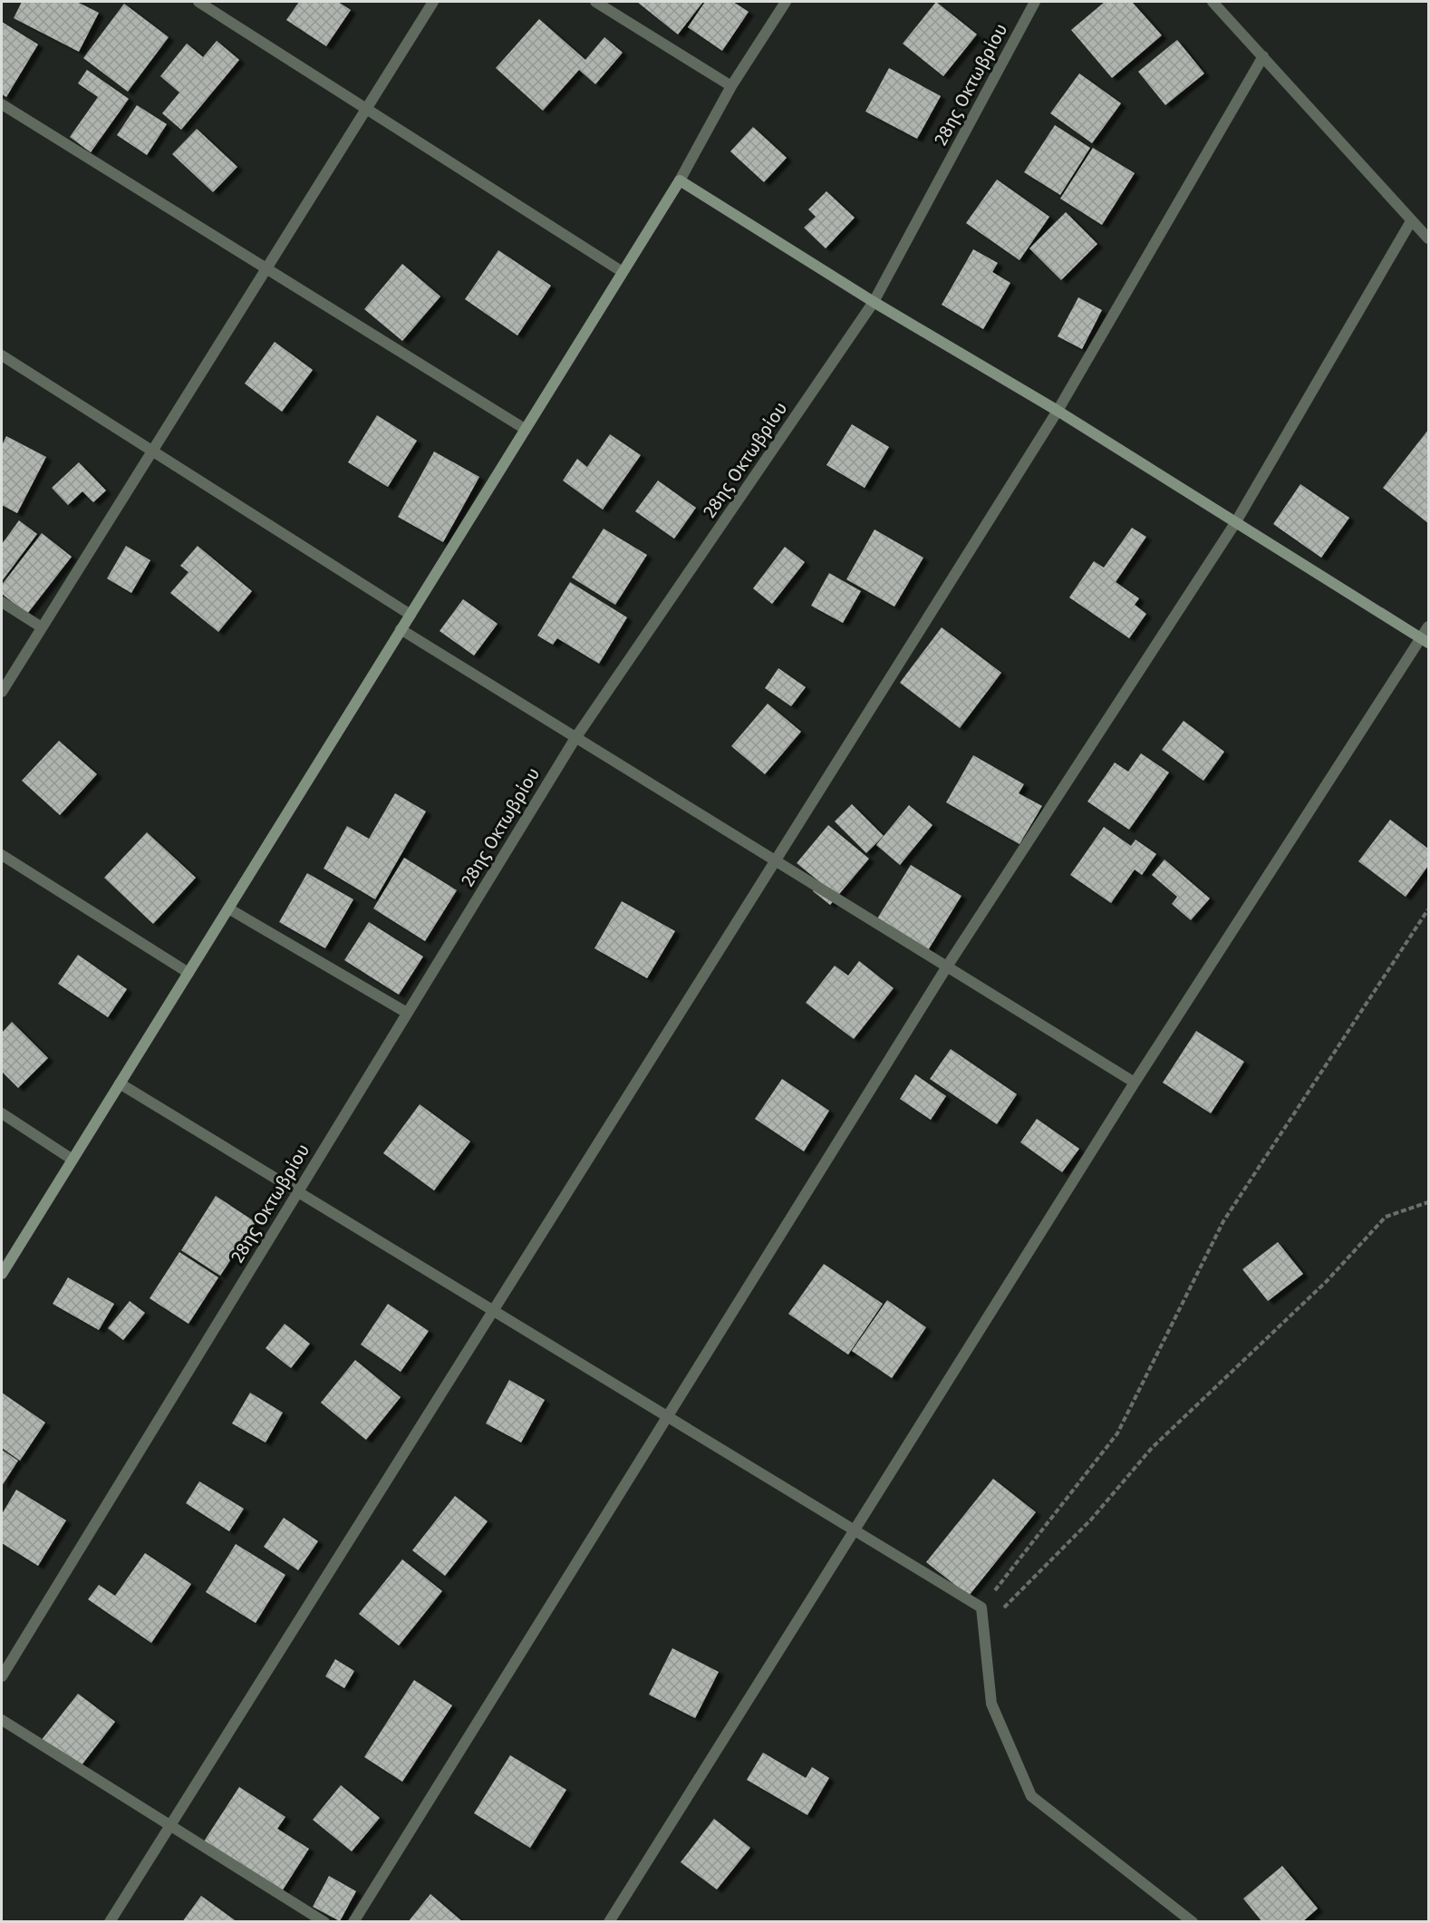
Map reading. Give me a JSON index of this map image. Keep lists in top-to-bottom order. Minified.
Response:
{"streets":{"street":["28ης Οκτωβρίου"]}}
